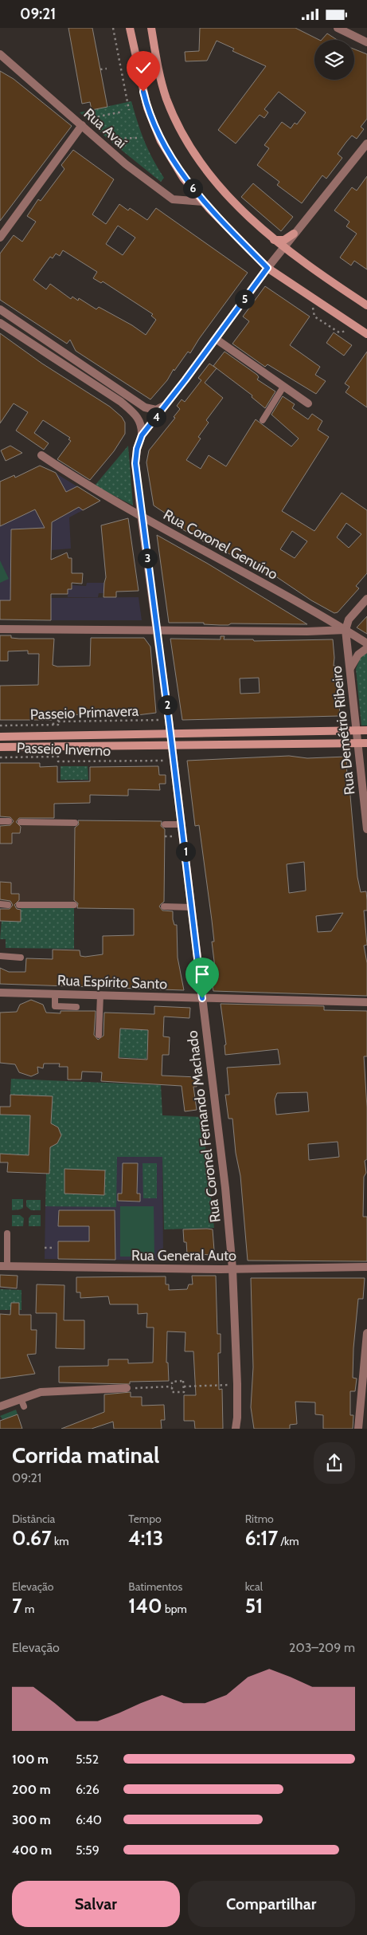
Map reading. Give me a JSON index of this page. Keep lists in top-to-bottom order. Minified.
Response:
{"streets":{"street":["Rua Avaí","Rua Coronel Genuíno","Rua Demétrio Ribeiro","Rua Espírito Santo","Rua Coronel Fernando Machado","Rua General Auto"],"path":["Passeio Primavera","Passeio Inverno"]},"crossings":[["Rua Coronel Genuíno","Rua Demétrio Ribeiro"],["Rua Coronel Genuíno","Rua Coronel Fernando Machado"],["Passeio Primavera","Rua Coronel Fernando Machado"],["Passeio Inverno","Rua Coronel Fernando Machado"],["Rua Espírito Santo","Rua Coronel Fernando Machado"],["Rua Coronel Fernando Machado","Rua General Auto"]],"page":{"status":"09:21","pins":["6","5","4","3","2","1"],"heading":["Corrida matinal","09:21"],"stats":[["Distância","0.67 km"],["Tempo","4:13"],["Ritmo","6:17 /km"],["Elevação","7 m"],["Batimentos","140 bpm"],["kcal","51"]],"chart":["Elevação","203–209 m"],"list":[{"name":"100 m","note":"5:52"},{"name":"200 m","note":"6:26"},{"name":"300 m","note":"6:40"},{"name":"400 m","note":"5:59"}],"buttons":["Salvar","Compartilhar"]}}
